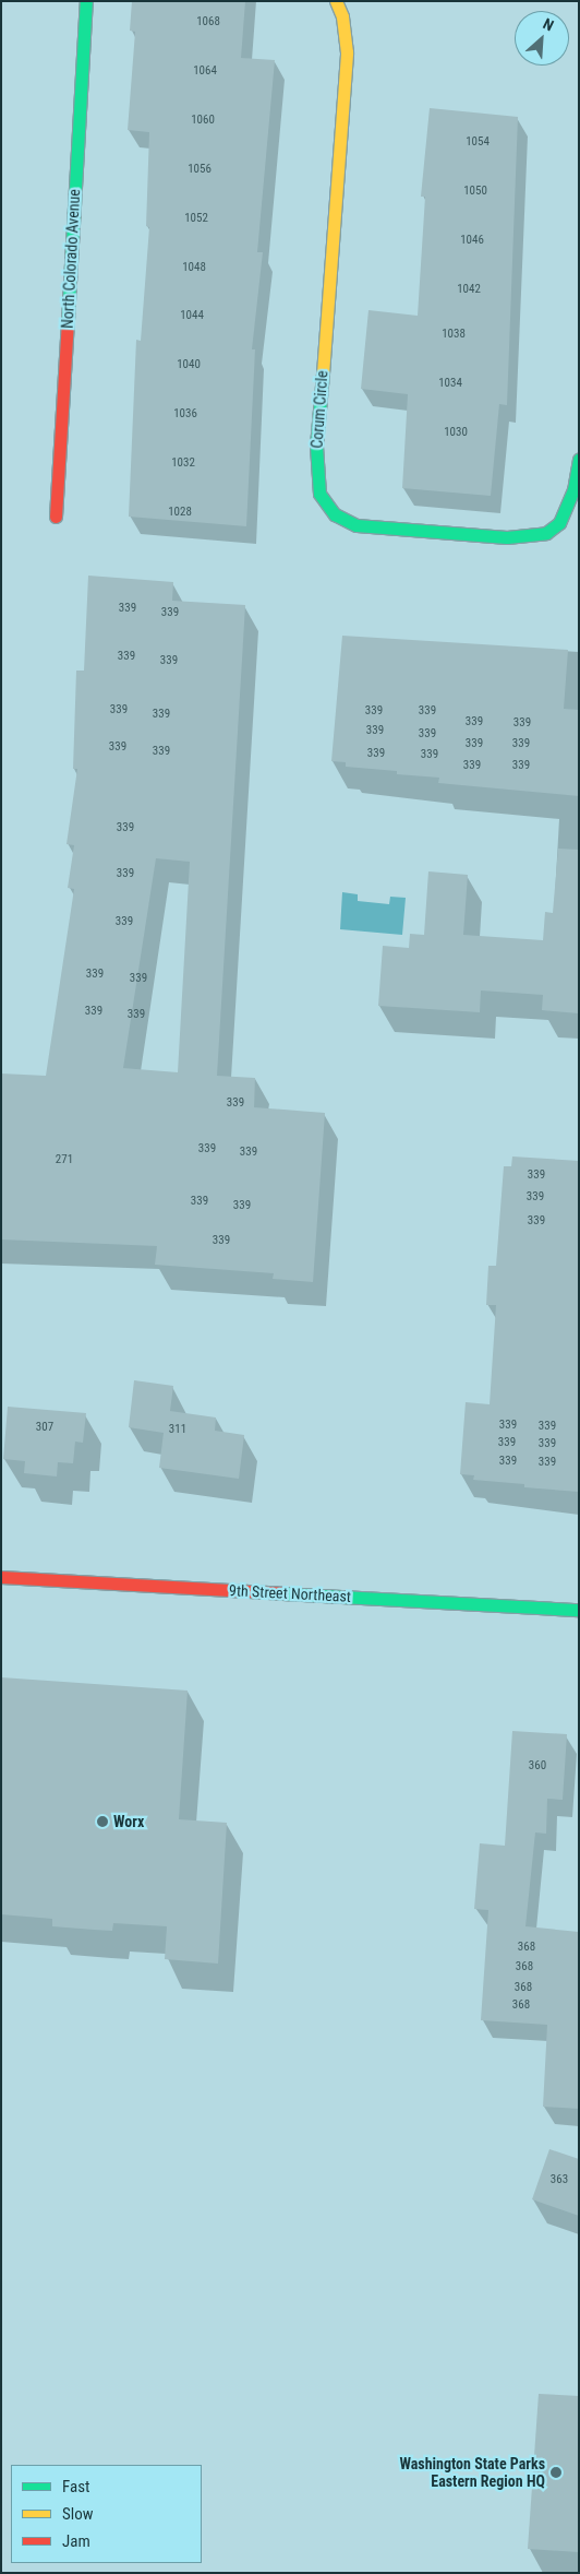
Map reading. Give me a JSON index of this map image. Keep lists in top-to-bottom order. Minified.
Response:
{"streets":{"street":["North Colorado Avenue","Corum Circle","9th Street Northeast"]},"places":["Worx","Washington State Parks Eastern Region HQ"],"house_numbers":["1068","1064","1060","1054","1056","1050","1052","1046","1048","1042","1044","1038","1040","1034","1036","1030","1032","1028","339","339","339","339","339","339","339","339","339","339","339","339","339","339","339","339","339","339","339","339","339","339","339","339","339","339","339","339","339","339","271","339","339","339","339","339","339","339","339","307","311","339","339","339","339","360","368","368","368","368","363"],"legend":["Fast","Slow","Jam"],"north":"top right"}
